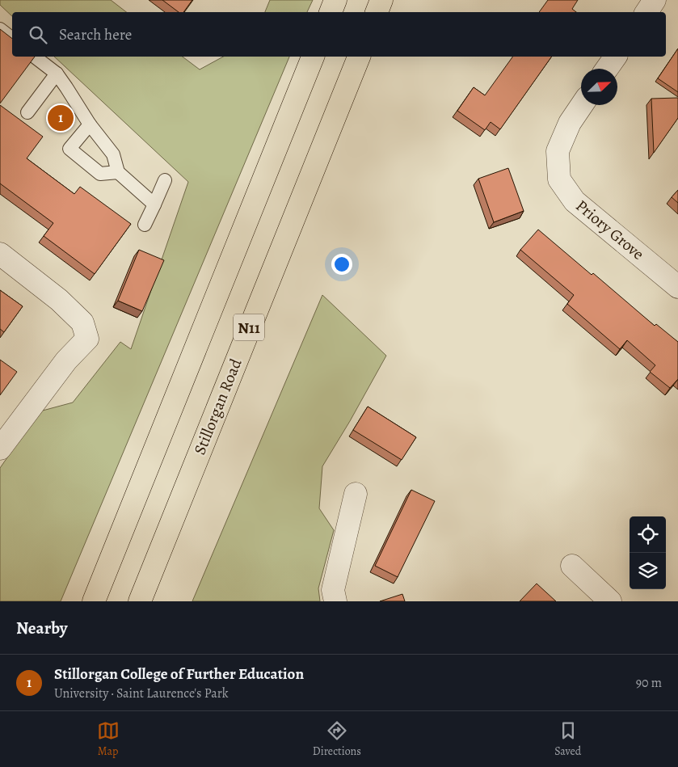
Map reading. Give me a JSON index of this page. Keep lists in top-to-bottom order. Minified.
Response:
{"streets":{"highway":["N11","Stillorgan Road"],"street":["Priory Grove"]},"north":"top right","page":{"search":"Search here","pins":"1","heading":"Nearby","list":[{"mark":"1","name":"Stillorgan College of Further Education","note":"University · Saint Laurence's Park","value":"90 m"}],"nav":["Map","Directions","Saved"]}}
